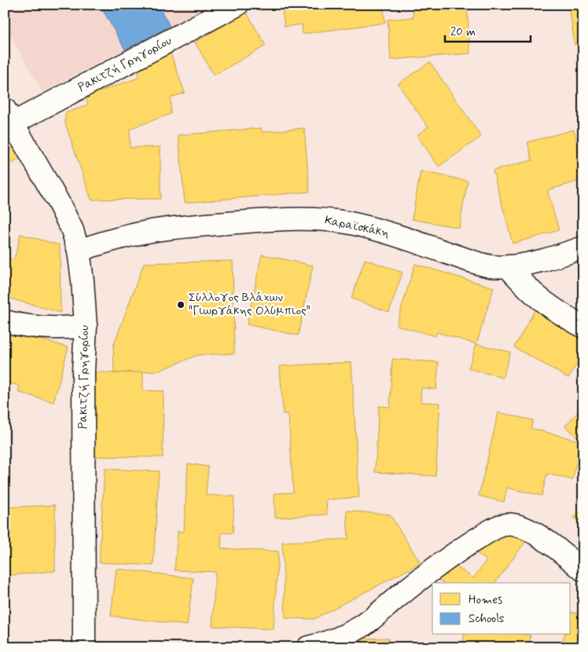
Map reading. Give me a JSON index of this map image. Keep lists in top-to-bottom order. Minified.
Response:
{"streets":{"street":["Ρακιτζή Γρηγορίου","Καραϊσκάκη"]},"crossings":[["Ρακιτζή Γρηγορίου","Καραϊσκάκη"]],"places":["Σύλλογος Βλάχων \"Γιωργάκης Ολύμπιος\""],"legend":["Homes","Schools"],"scale_bar":"20 m"}
